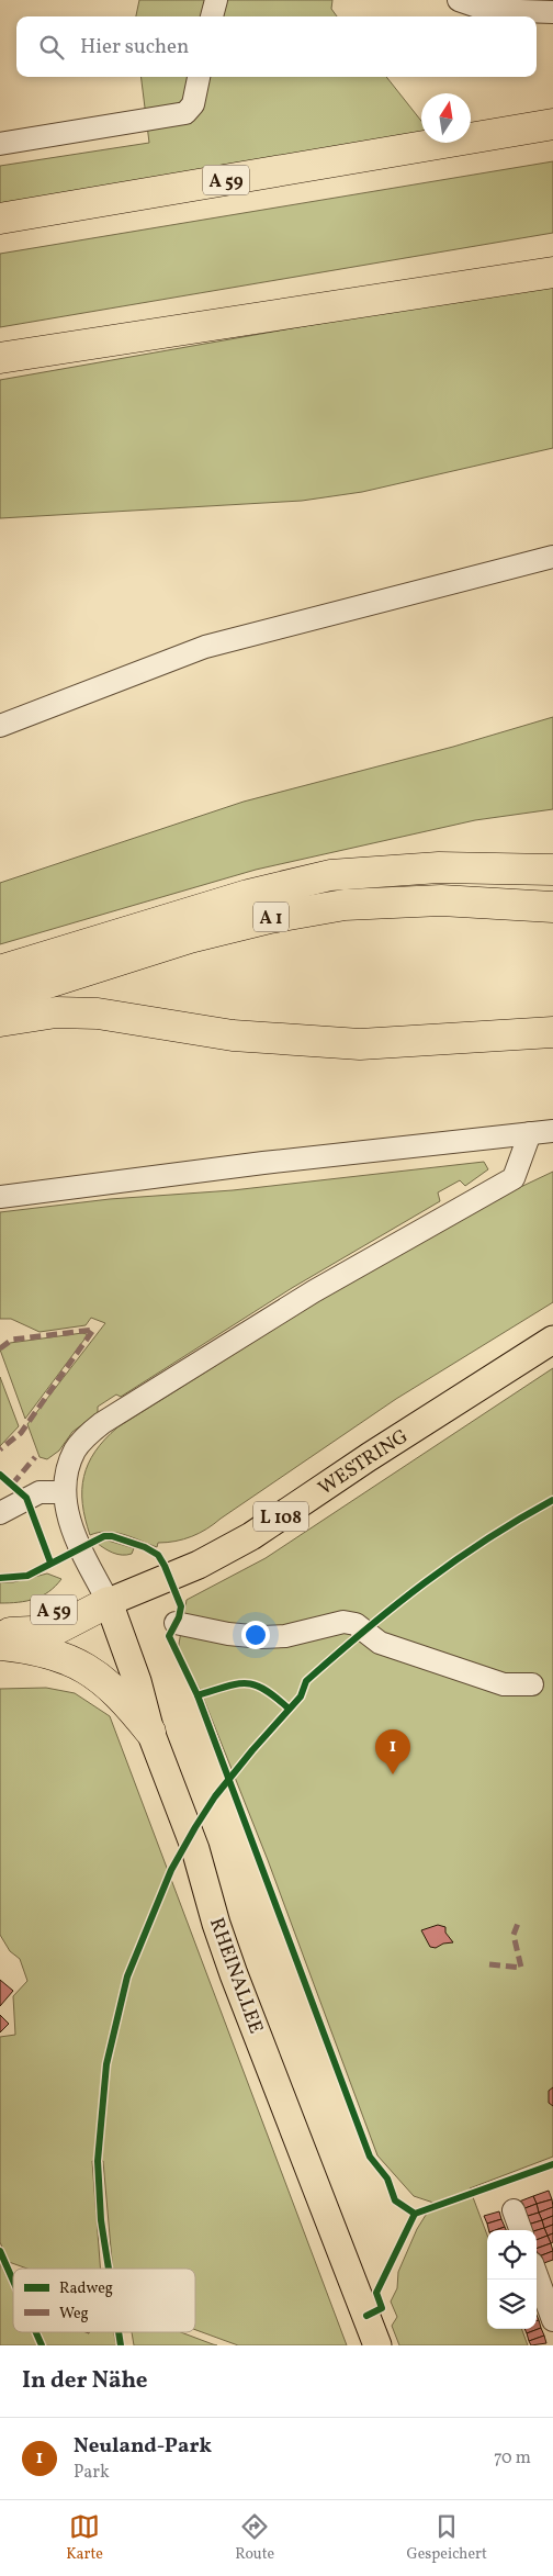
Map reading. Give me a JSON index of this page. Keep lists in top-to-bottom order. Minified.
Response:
{"streets":{"highway":["A 59","A 1"],"main road":["WESTRING","L 108","RHEINALLEE"]},"crossings":[["A 59","WESTRING"],["A 59","RHEINALLEE"],["WESTRING","RHEINALLEE"]],"legend":["Radweg","Weg"],"north":"top","page":{"search":"Hier suchen","pins":"1","heading":"In der Nähe","list":[{"mark":"1","name":"Neuland-Park","note":"Park","value":"70 m"}],"nav":["Karte","Route","Gespeichert"]}}
